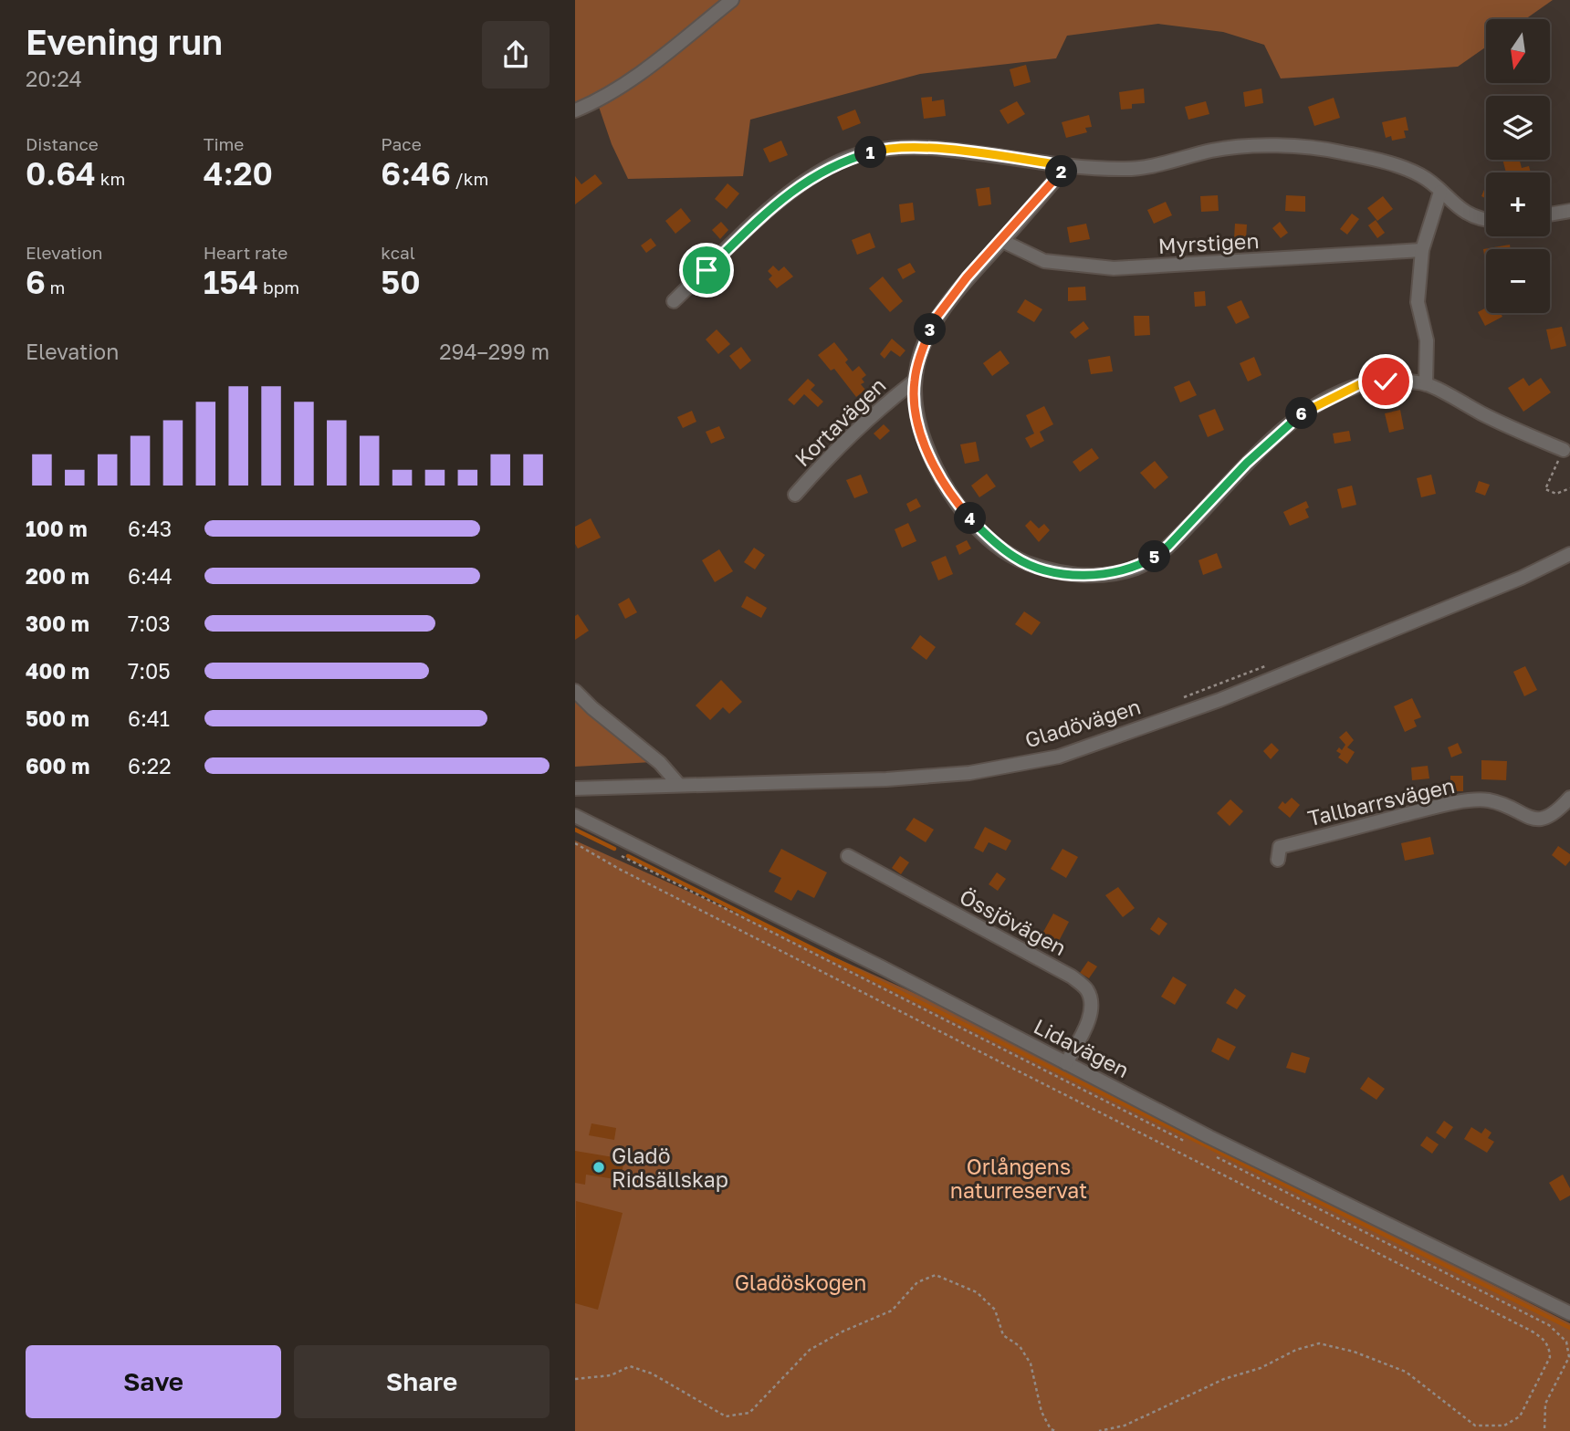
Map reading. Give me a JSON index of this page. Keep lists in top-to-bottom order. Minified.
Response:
{"streets":{"street":["Myrstigen","Kortavägen","Gladövägen","Tallbarrsvägen","Össjövägen","Lidavägen"]},"crossings":[["Össjövägen","Lidavägen"]],"parks":["Orlångens naturreservat","Gladöskogen"],"places":["Gladö Ridsällskap"],"north":"bottom","page":{"heading":["Evening run","20:24"],"map_buttons":["+","−"],"stats":[["Distance","0.64 km"],["Time","4:20"],["Pace","6:46 /km"],["Elevation","6 m"],["Heart rate","154 bpm"],["kcal","50"]],"pins":["1","2","3","6","4","5"],"chart":["Elevation","294–299 m"],"list":[{"name":"100 m","note":"6:43"},{"name":"200 m","note":"6:44"},{"name":"300 m","note":"7:03"},{"name":"400 m","note":"7:05"},{"name":"500 m","note":"6:41"},{"name":"600 m","note":"6:22"}],"buttons":["Save","Share"]}}
